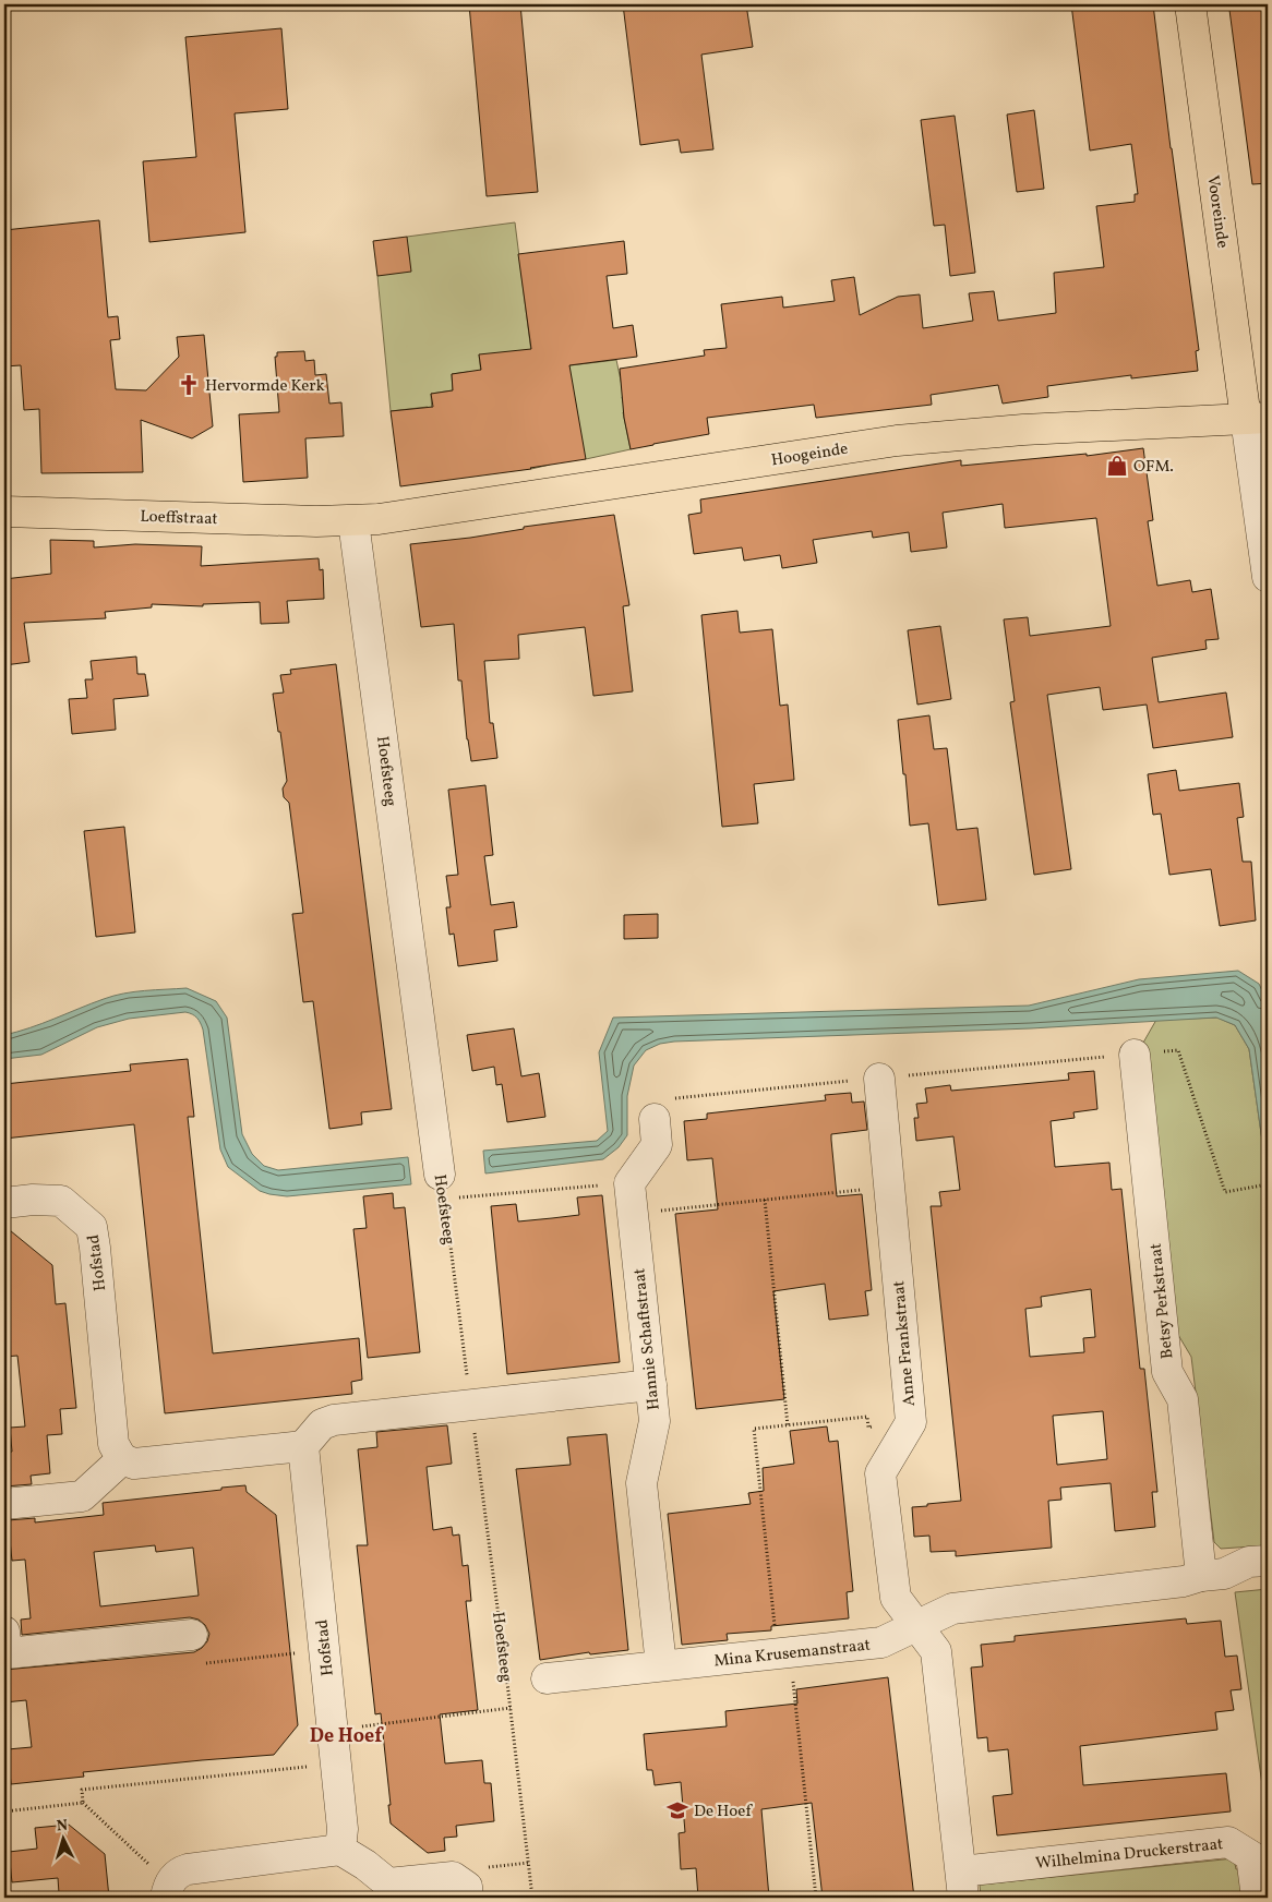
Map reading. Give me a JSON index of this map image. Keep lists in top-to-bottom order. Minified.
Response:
{"streets":{"main road":["Vooreinde","Hoogeinde","Loeffstraat"],"street":["Hoefsteeg","Hofstad","Betsy Perkstraat","Hannie Schaftstraat","Anne Frankstraat","Mina Krusemanstraat","Wilhelmina Druckerstraat"]},"crossings":[["Vooreinde","Hoogeinde"],["Hoogeinde","Loeffstraat"],["Hoogeinde","Hoefsteeg"],["Loeffstraat","Hoefsteeg"],["Betsy Perkstraat","Mina Krusemanstraat"],["Hannie Schaftstraat","Mina Krusemanstraat"],["Anne Frankstraat","Mina Krusemanstraat"],["Anne Frankstraat","Wilhelmina Druckerstraat"],["Mina Krusemanstraat","Wilhelmina Druckerstraat"]],"districts":["De Hoef"],"places":{"church":["Hervormde Kerk"],"shop":["OFM."],"school or university":["De Hoef"]},"north":"top"}
